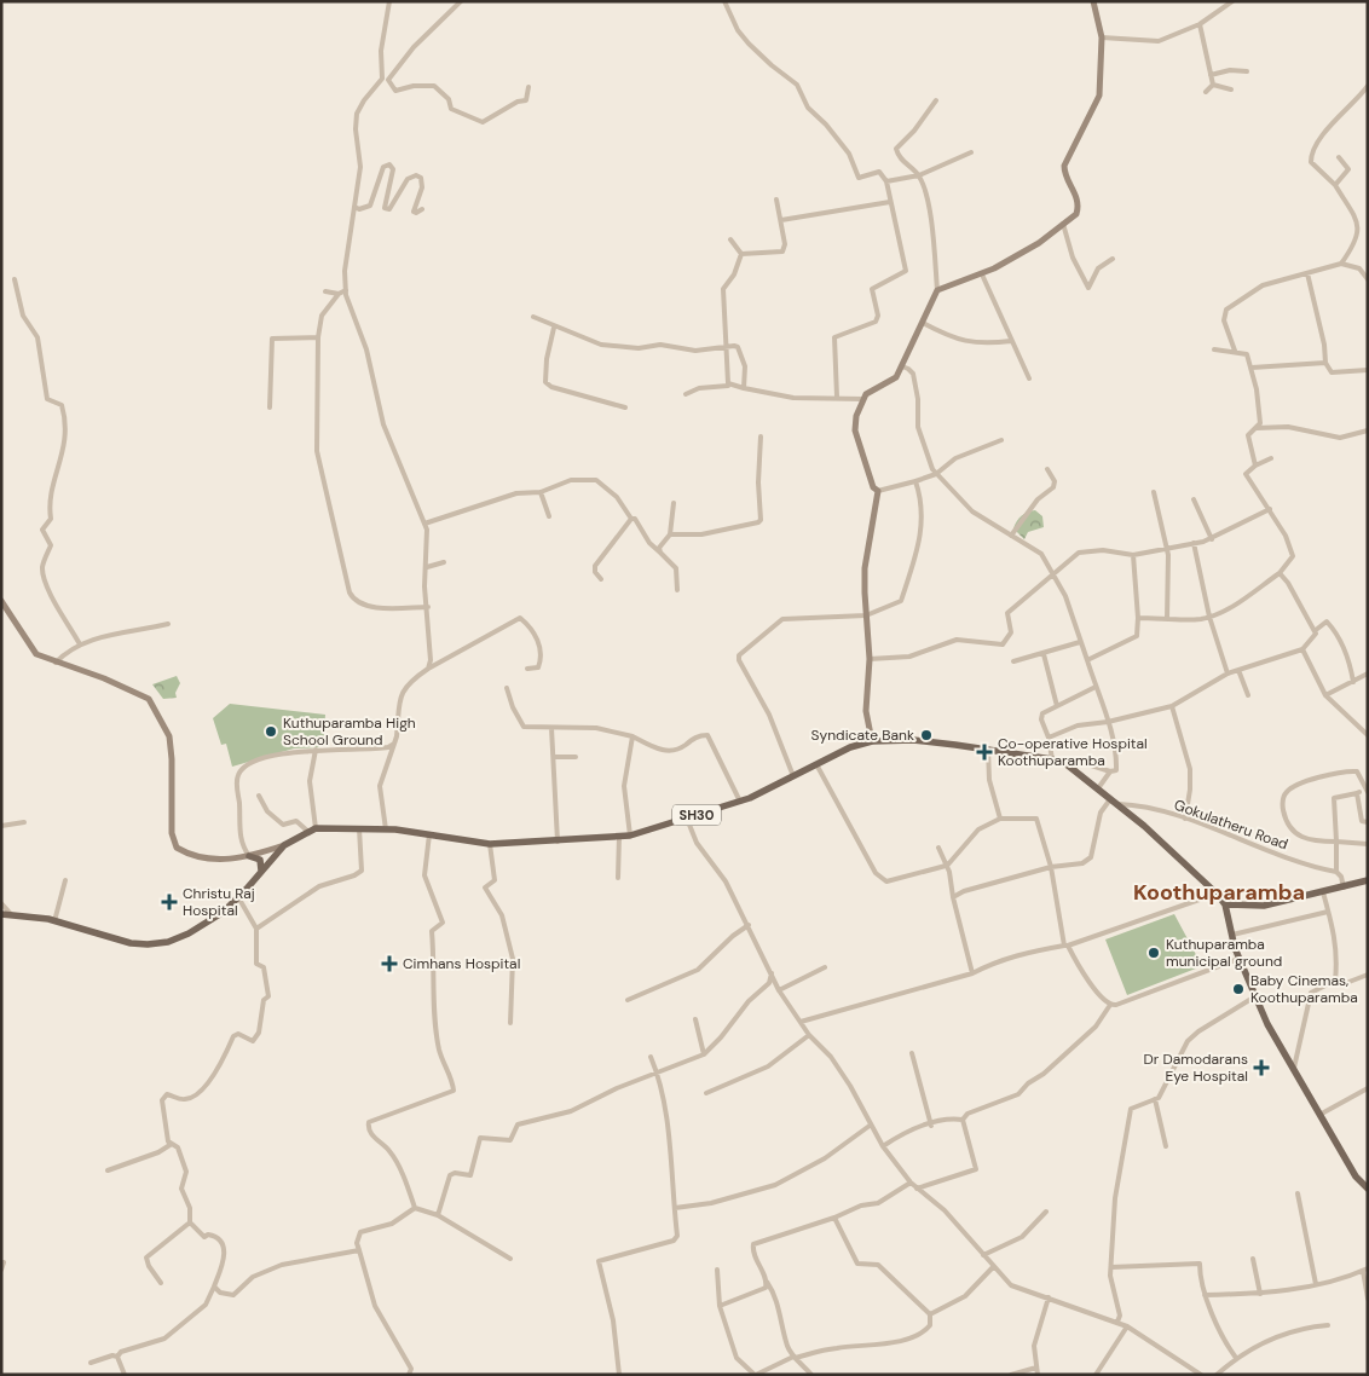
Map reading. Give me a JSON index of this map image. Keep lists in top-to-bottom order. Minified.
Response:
{"streets":{"main road":["SH30"],"street":["Gokulatheru Road"]},"crossings":[["SH30","Gokulatheru Road"]],"districts":["Koothuparamba"],"places":{"other":["Kuthuparamba High School Ground","Syndicate Bank","Kuthuparamba municipal ground","Baby Cinemas, Koothuparamba"],"health":["Co-operative Hospital Koothuparamba","Christu Raj Hospital","Cimhans Hospital","Dr Damodarans Eye Hospital"]}}
